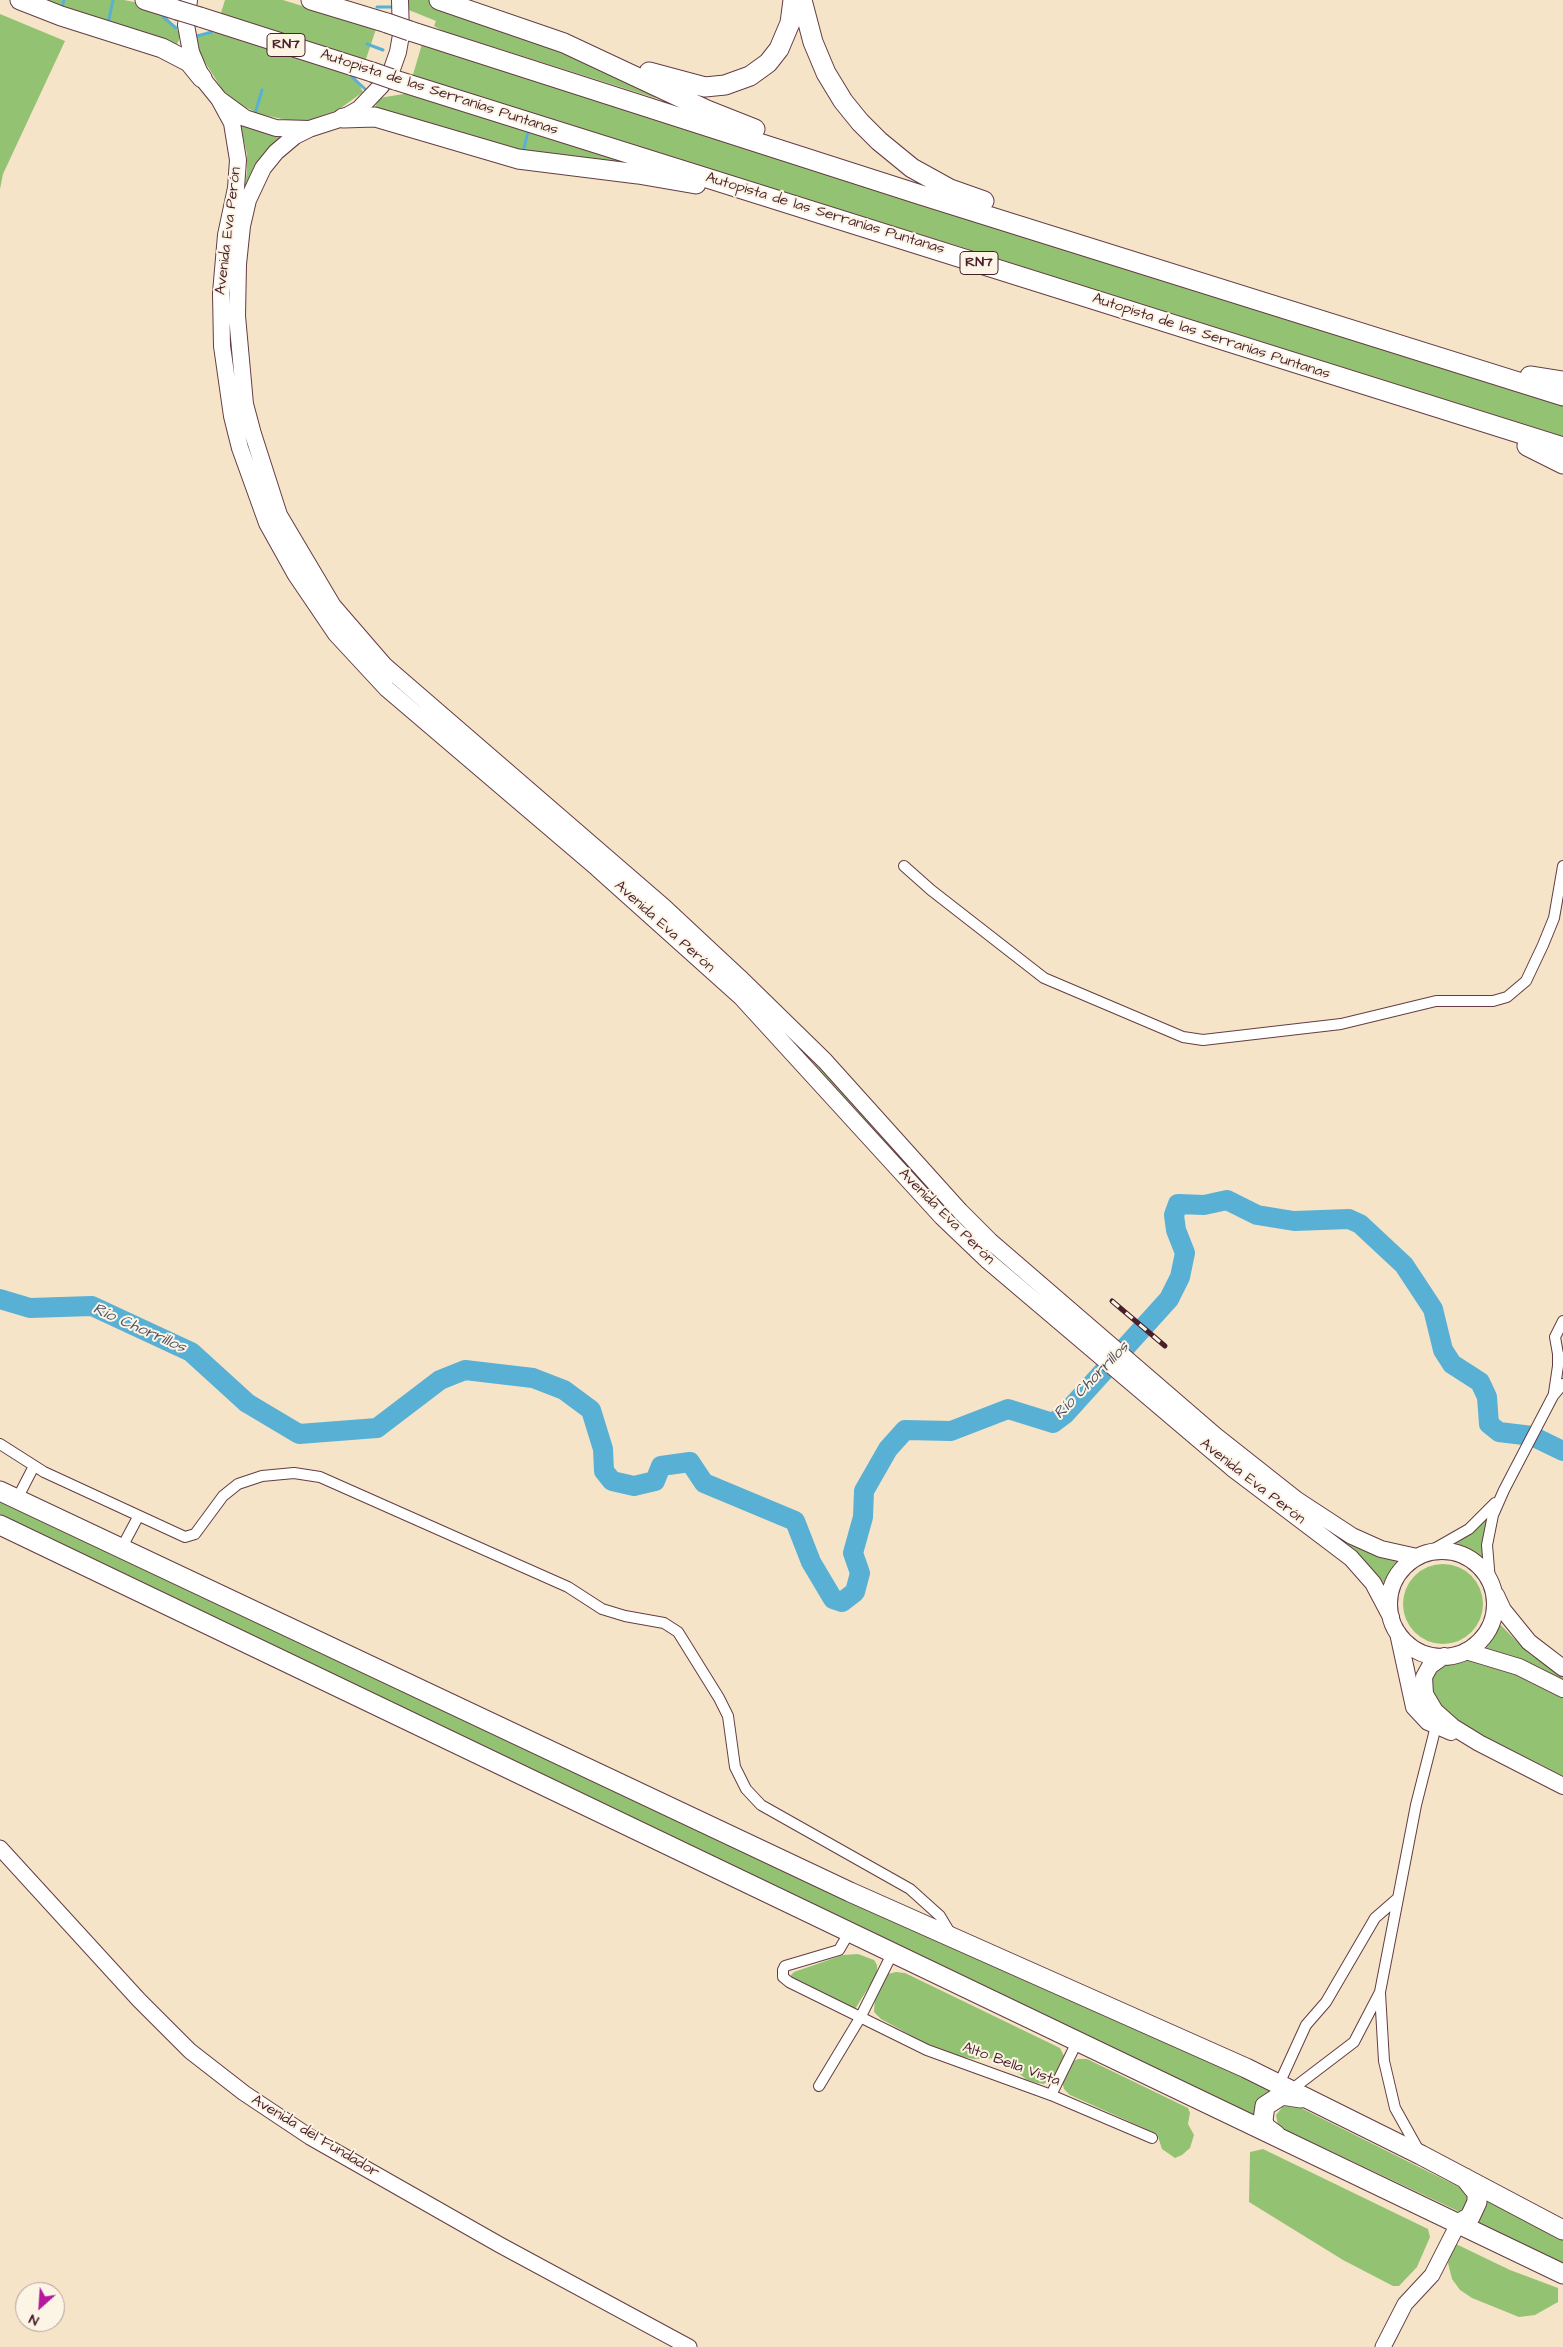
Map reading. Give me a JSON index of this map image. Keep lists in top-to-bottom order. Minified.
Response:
{"streets":{"highway":["RN7","Autopista de las Serranías Puntanas"],"main road":["Avenida Eva Perón","Avenida del Fundador"],"street":["Alto Bella Vista"]},"water":["Río Chorrillos"],"north":"bottom left"}
